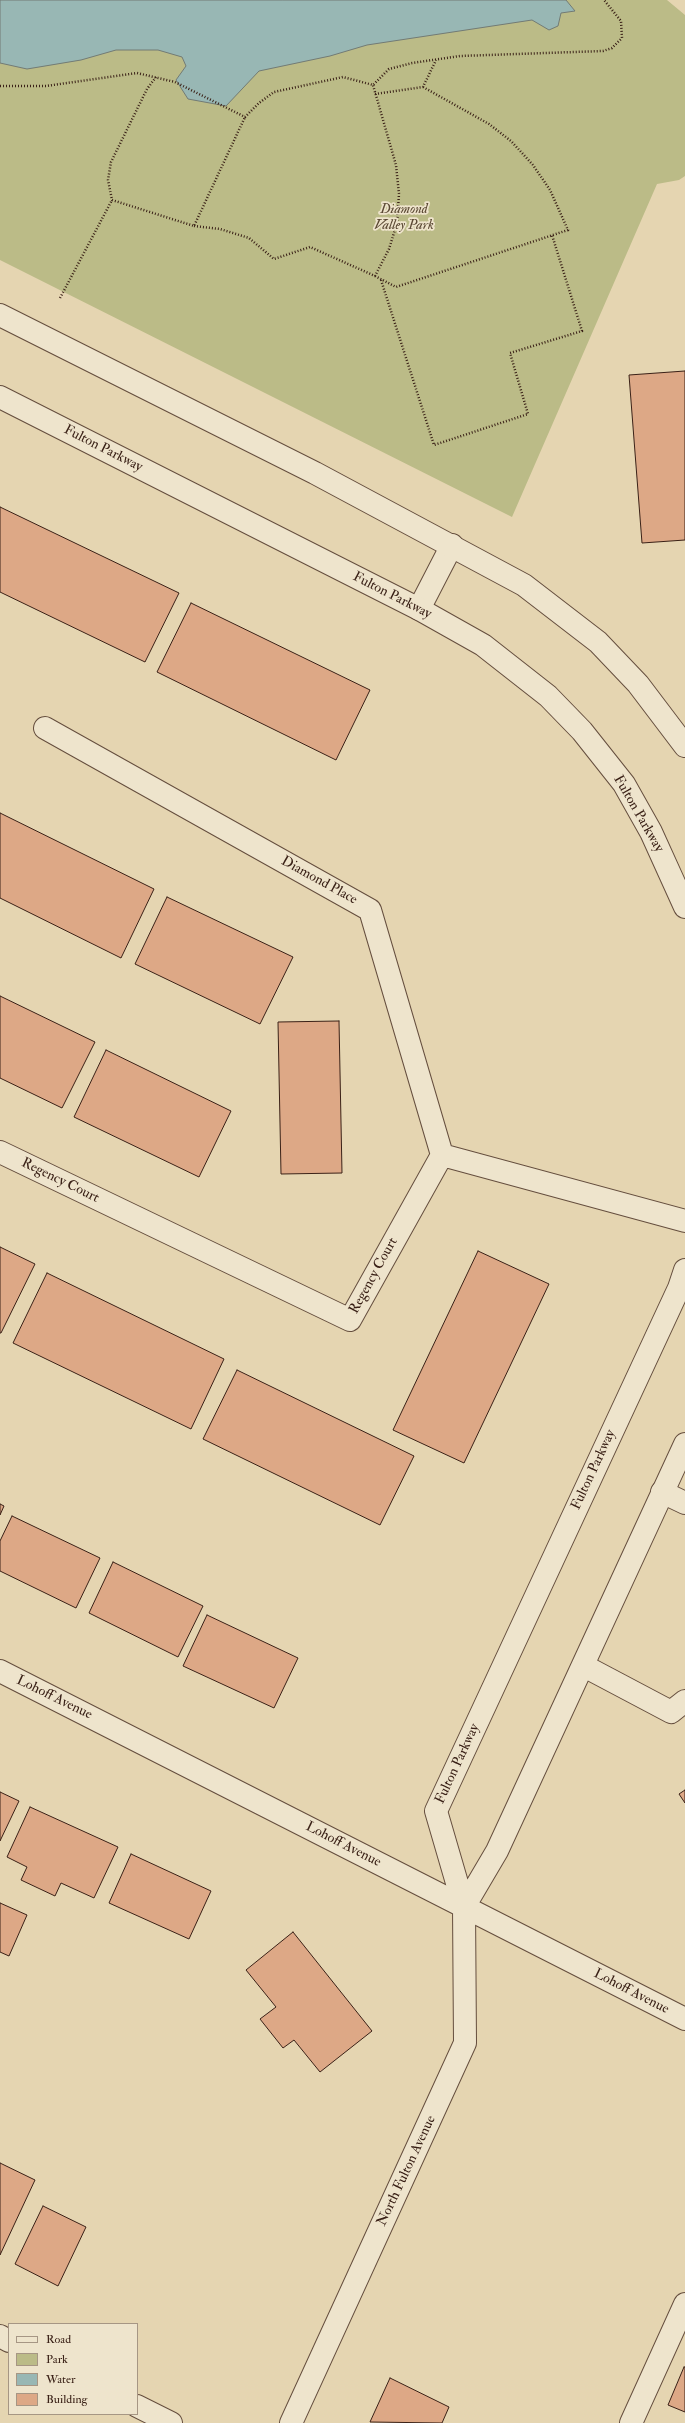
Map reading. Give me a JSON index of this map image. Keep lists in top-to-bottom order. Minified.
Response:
{"streets":{"street":["Fulton Parkway","Diamond Place","Regency Court","Lohoff Avenue","North Fulton Avenue"]},"crossings":[["Fulton Parkway","Lohoff Avenue"],["Fulton Parkway","North Fulton Avenue"],["Diamond Place","Regency Court"],["Lohoff Avenue","North Fulton Avenue"]],"parks":["Diamond Valley Park"],"legend":["Road","Park","Water","Building"]}
